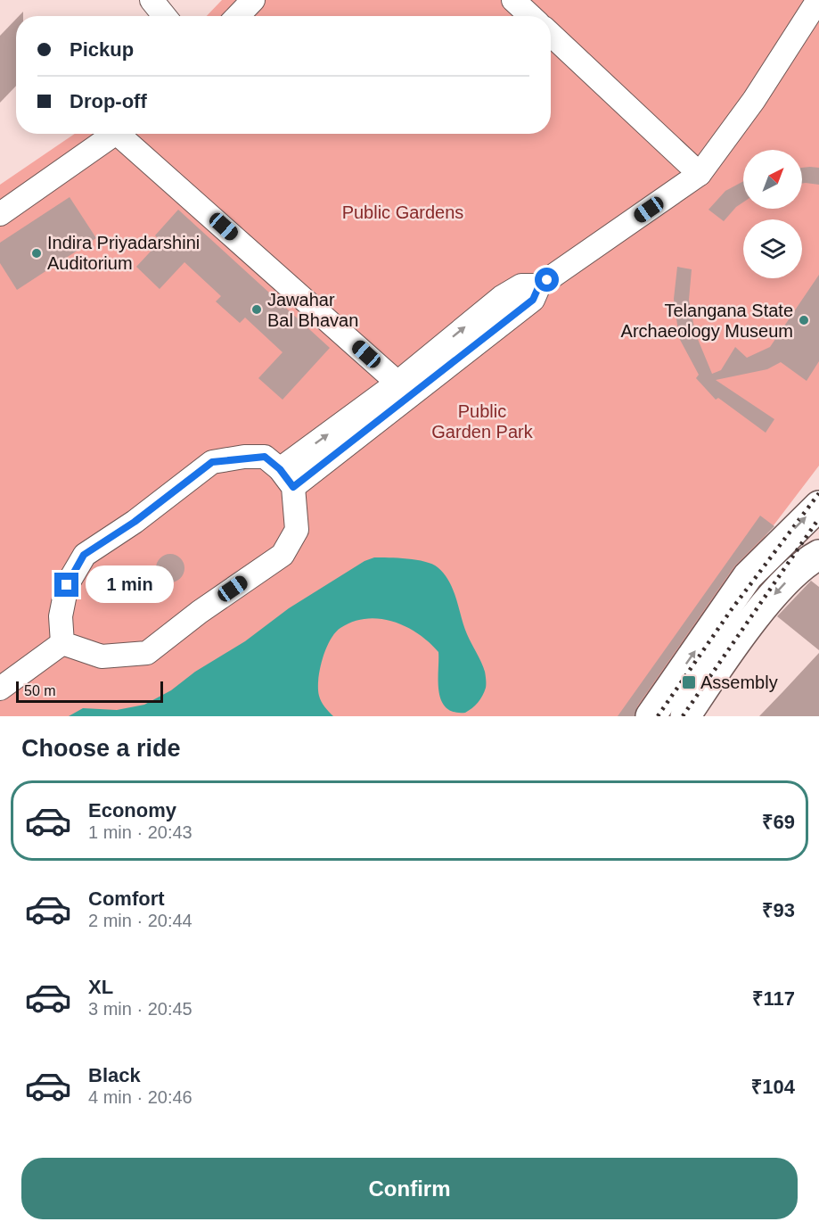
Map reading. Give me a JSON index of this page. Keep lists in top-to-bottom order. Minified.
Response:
{"parks":["Public Gardens","Public Garden Park"],"places":{"other":["Indira Priyadarshini Auditorium","Jawahar Bal Bhavan","Telangana State Archaeology Museum"],"transit":["Assembly"]},"scale_bar":"50 m","north":"top right","page":{"banner":["Pickup","Drop-off"],"bubble":"1 min","scale":"50 m","heading":"Choose a ride","list":[{"name":"Economy","note":"1 min · 20:43","value":"₹69"},{"name":"Comfort","note":"2 min · 20:44","value":"₹93"},{"name":"XL","note":"3 min · 20:45","value":"₹117"},{"name":"Black","note":"4 min · 20:46","value":"₹104"}],"buttons":"Confirm"}}
